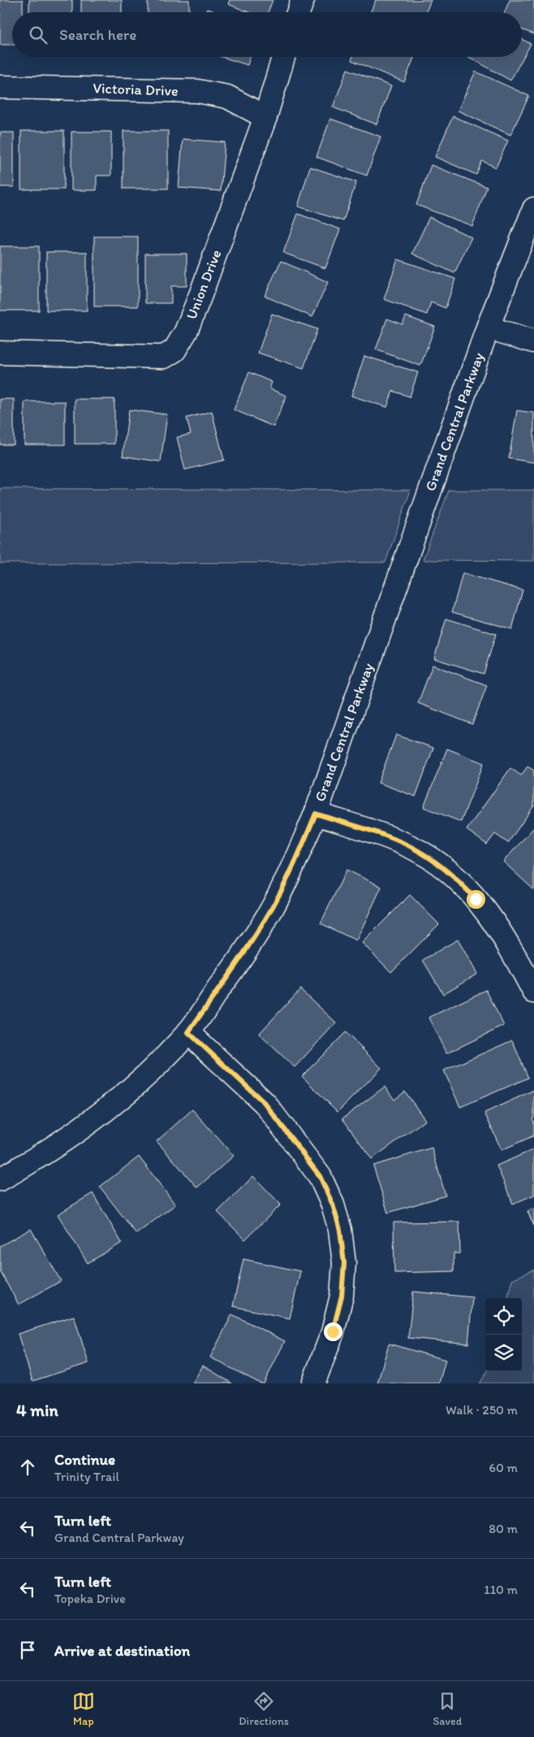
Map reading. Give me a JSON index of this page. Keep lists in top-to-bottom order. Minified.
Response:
{"streets":{"street":["Victoria Drive","Union Drive","Grand Central Parkway"]},"crossings":[["Victoria Drive","Union Drive"]],"page":{"search":"Search here","heading":["4 min","Walk · 250 m"],"list":[["Continue","Trinity Trail","60 m"],["Turn left","Grand Central Parkway","80 m"],["Turn left","Topeka Drive","110 m"],"Arrive at destination"],"nav":["Map","Directions","Saved"]}}
